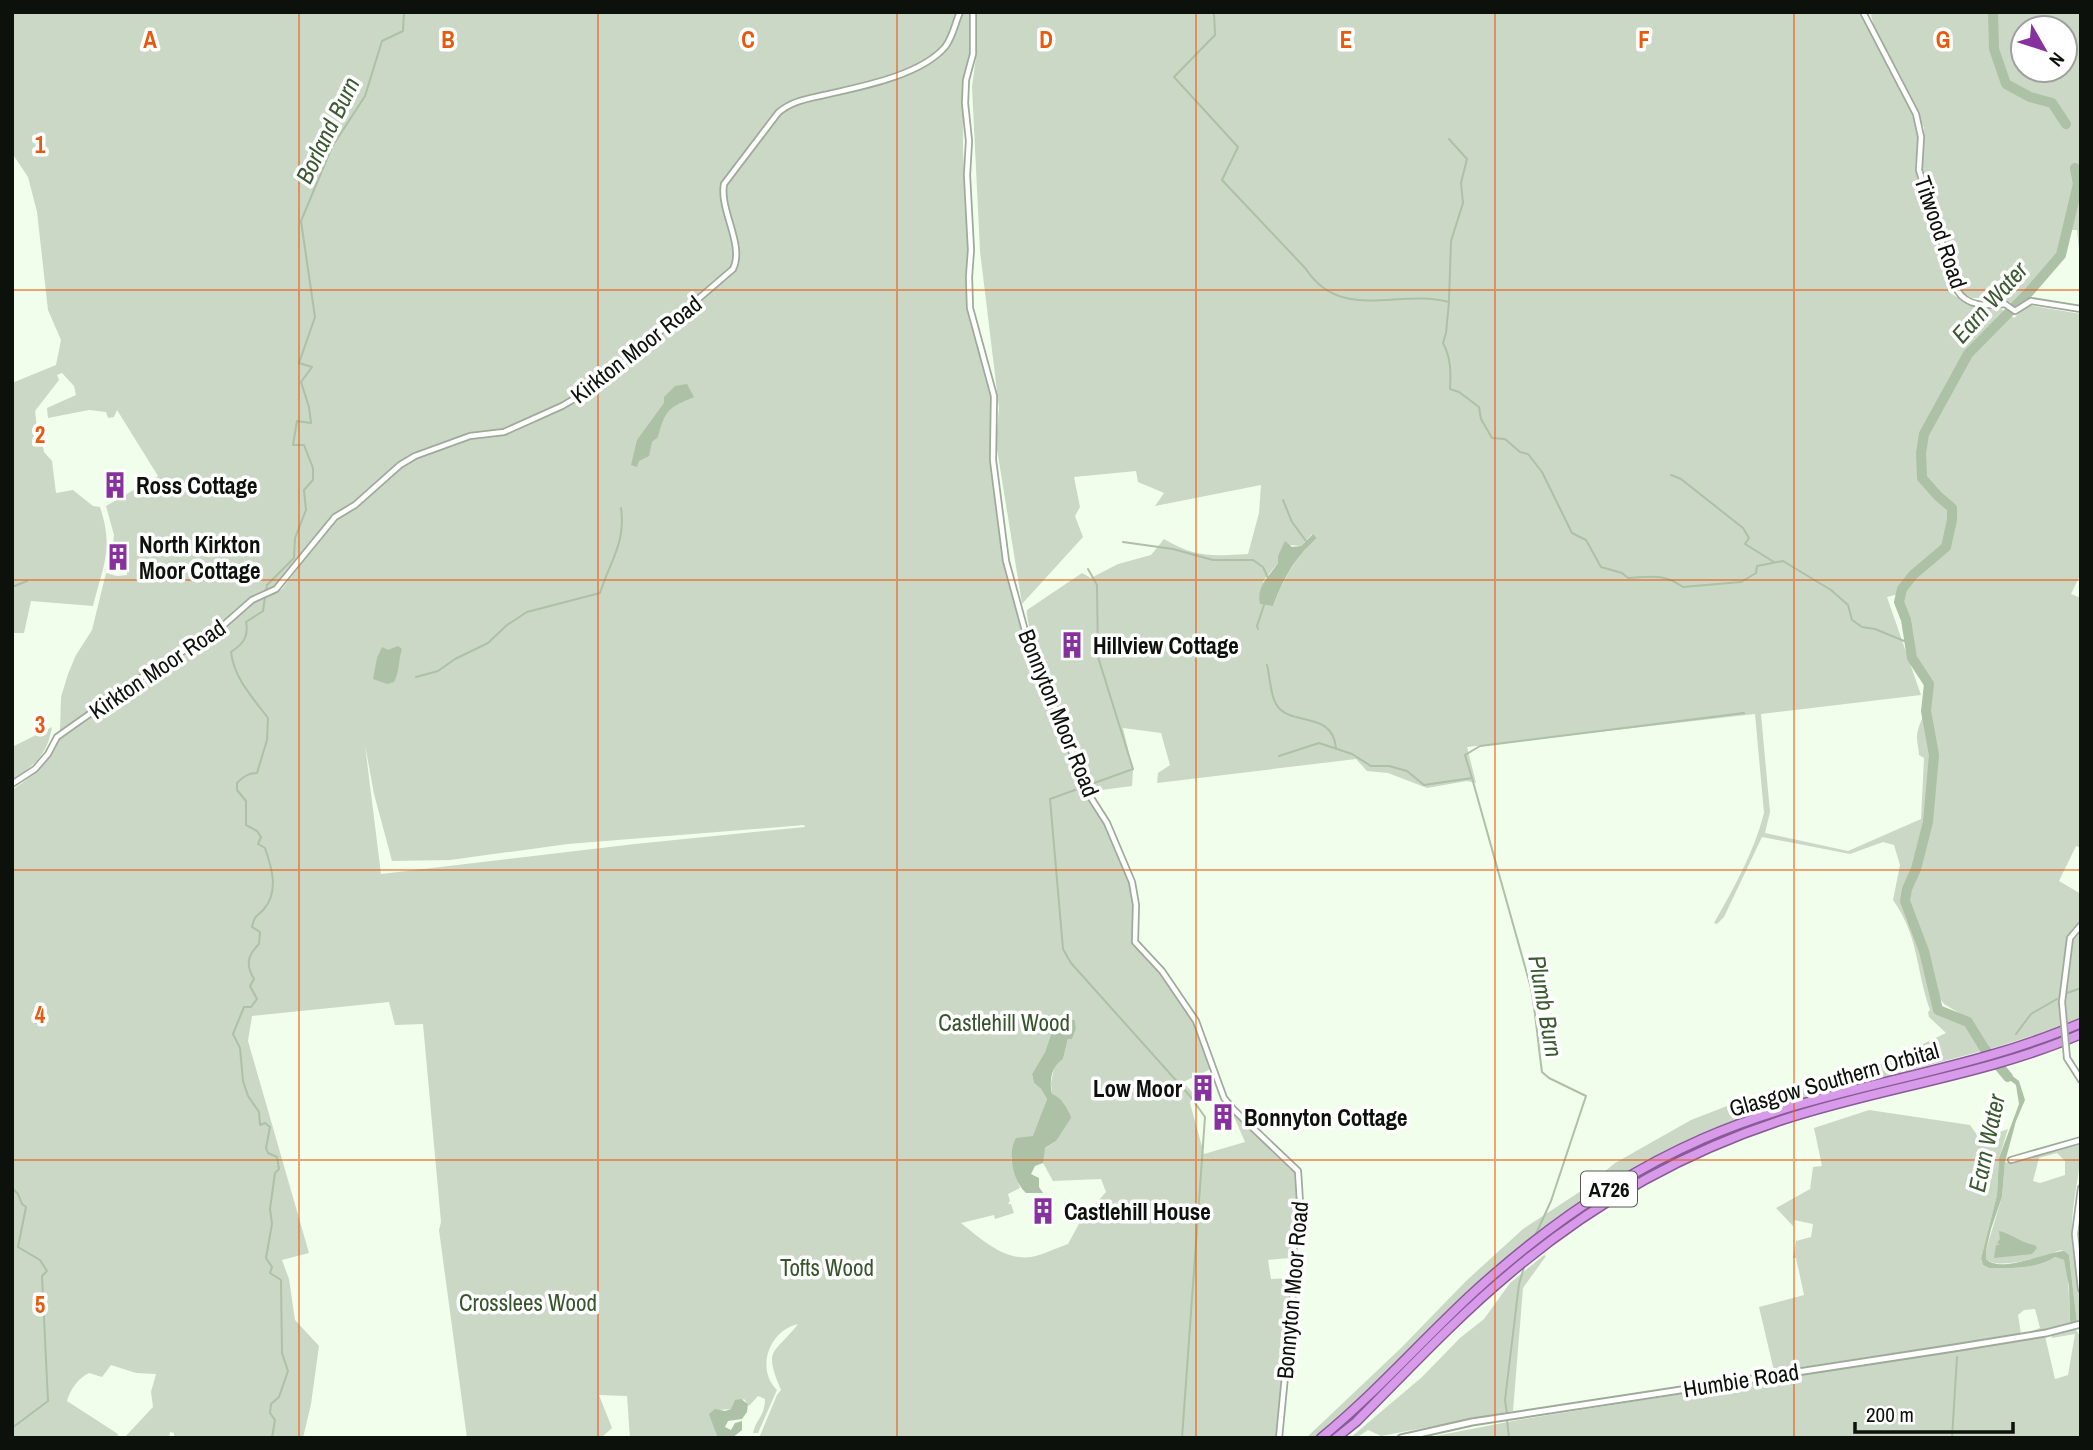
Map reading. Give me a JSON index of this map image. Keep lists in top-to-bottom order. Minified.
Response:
{"streets":{"highway":["Glasgow Southern Orbital","A726"],"street":["Titwood Road","Kirkton Moor Road","Bonnyton Moor Road","Humbie Road"]},"water":["Borland Burn","Earn Water","Plumb Burn"],"parks":["Castlehill Wood","Tofts Wood","Crosslees Wood"],"places":{"building":["Ross Cottage","North Kirkton Moor Cottage","Hillview Cottage","Low Moor","Bonnyton Cottage","Castlehill House"]},"scale_bar":"200 m","north":"bottom right","grid":{"columns":["A","B","C","D","E","F","G"],"rows":["1","2","3","4","5"]}}
